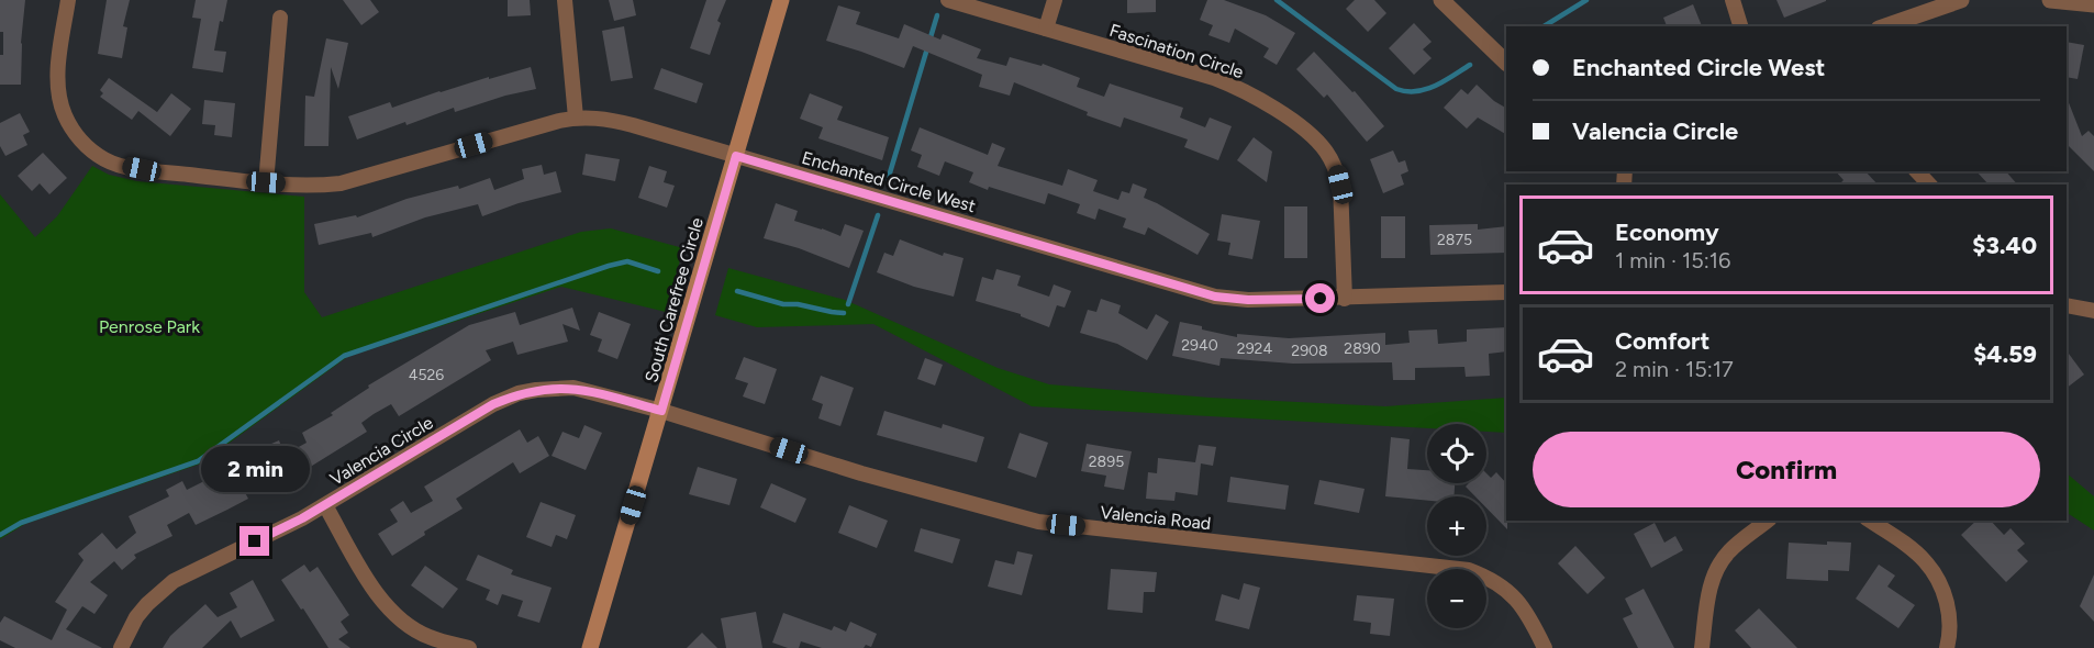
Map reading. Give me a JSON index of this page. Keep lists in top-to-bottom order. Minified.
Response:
{"streets":{"main road":["South Carefree Circle"],"street":["Fascination Circle","Enchanted Circle West","Valencia Circle","Valencia Road"]},"crossings":[["Fascination Circle","Enchanted Circle West"],["Enchanted Circle West","South Carefree Circle"],["South Carefree Circle","Valencia Circle"],["South Carefree Circle","Valencia Road"],["Valencia Circle","Valencia Road"]],"parks":["Penrose Park"],"house_numbers":["2875","2940","2924","2890","2908","4526","2895"],"page":{"banner":["Enchanted Circle West","Valencia Circle"],"list":[{"name":"Economy","note":"1 min · 15:16","value":"$3.40"},{"name":"Comfort","note":"2 min · 15:17","value":"$4.59"}],"buttons":"Confirm","map_buttons":["+","−"],"bubble":"2 min"}}
